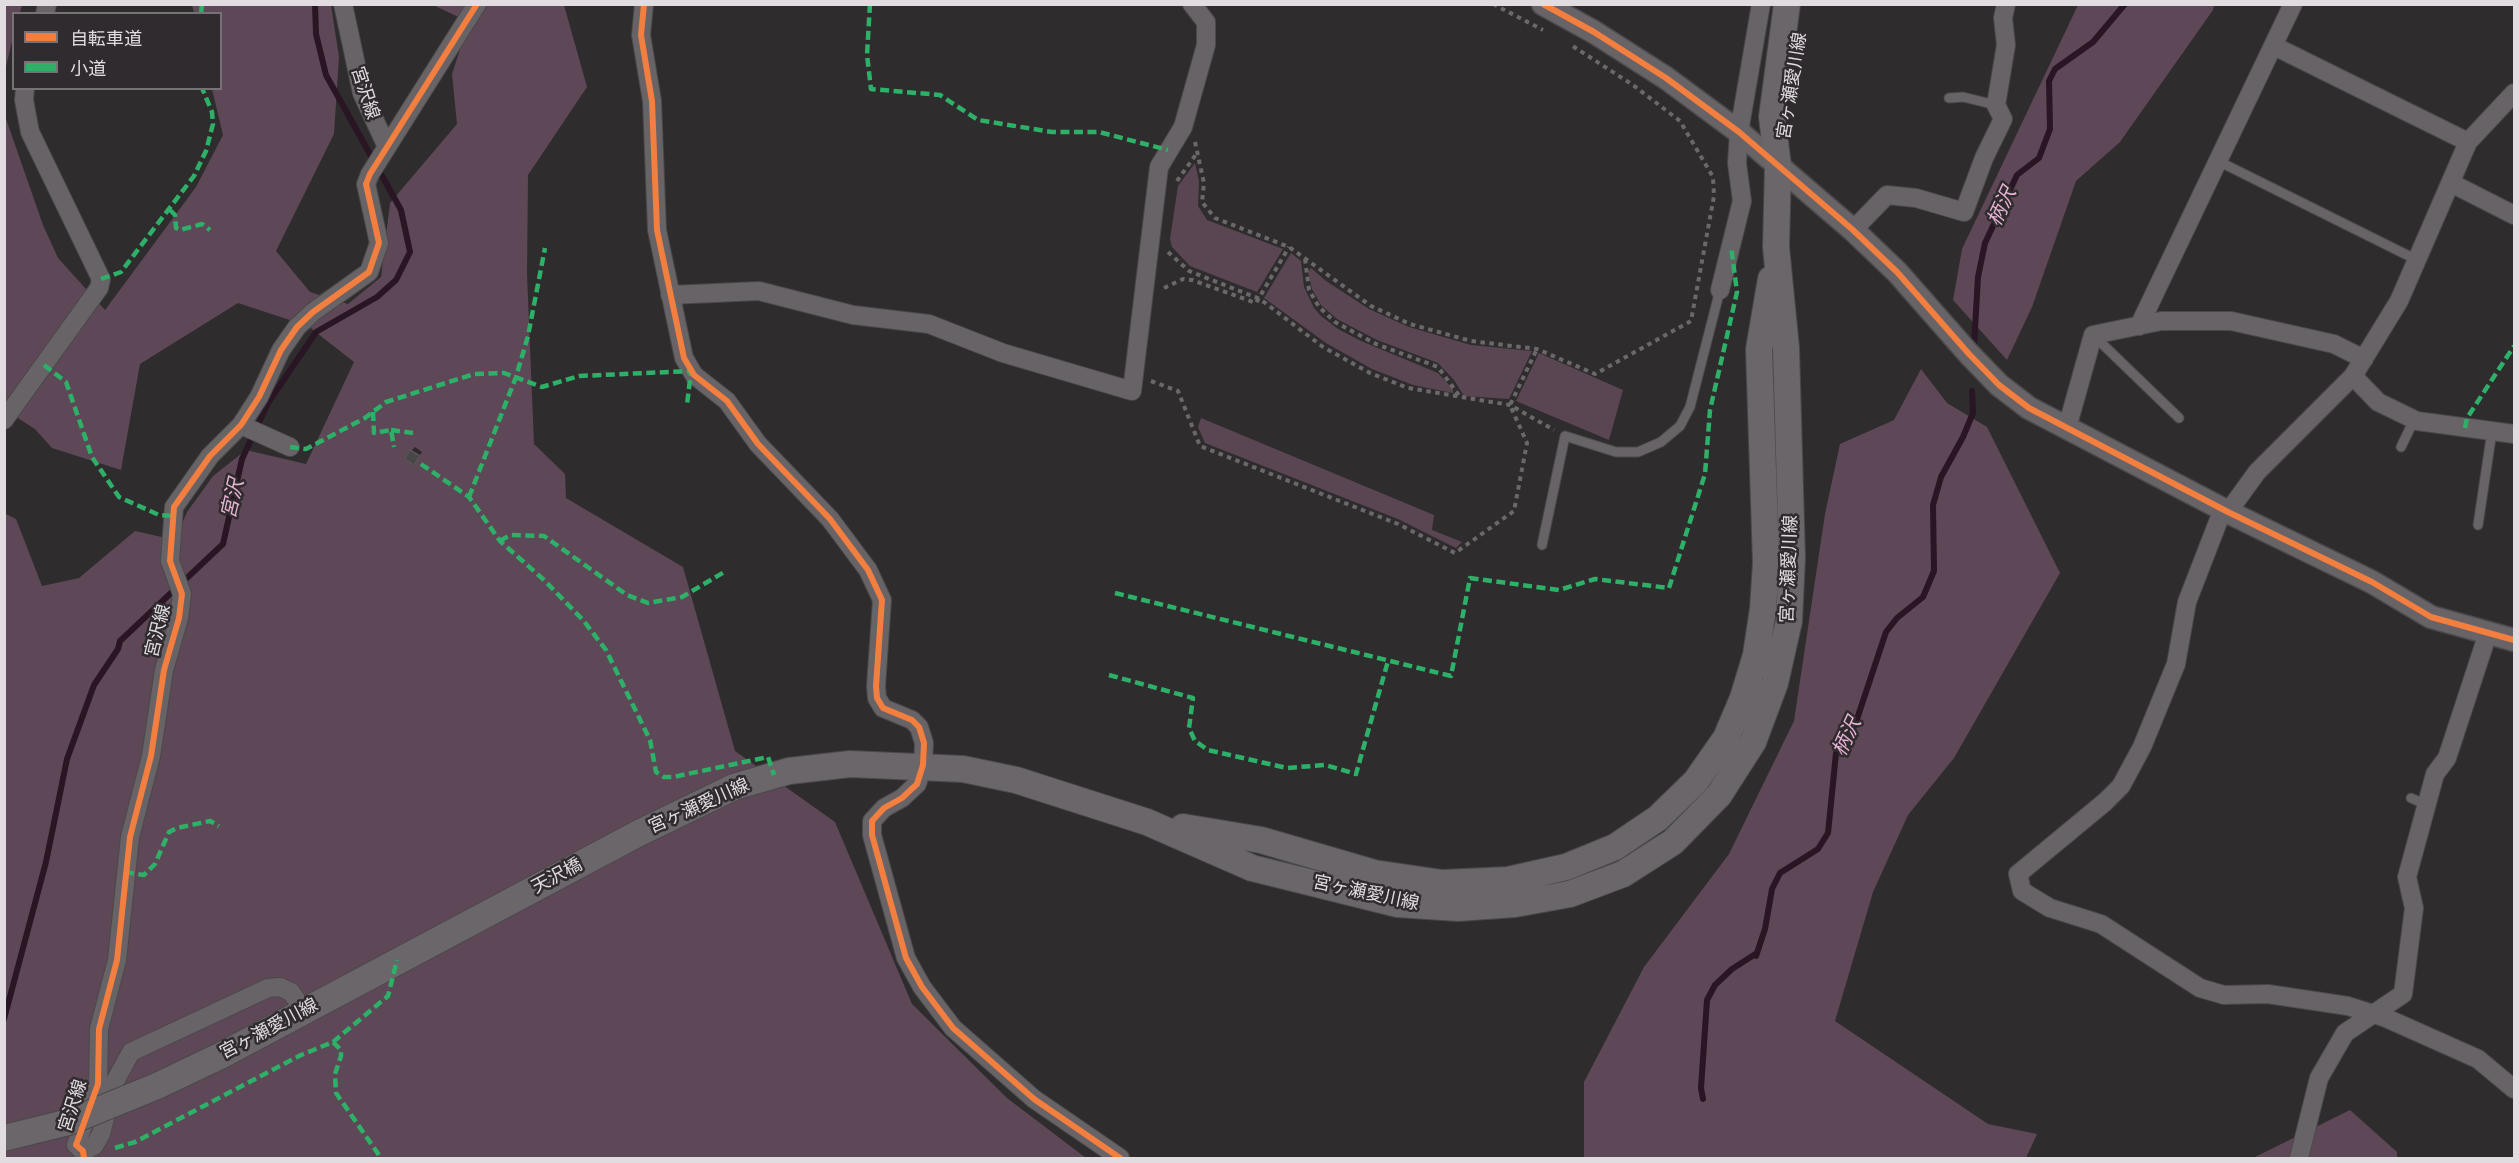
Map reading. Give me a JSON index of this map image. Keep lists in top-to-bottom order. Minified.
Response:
{"streets":{"main road":["宮ヶ瀬愛川線","天沢橋"],"street":["宮沢線"]},"crossings":[["宮ヶ瀬愛川線","天沢橋"]],"water":["柄沢","宮沢"],"legend":["自転車道","小道"]}
